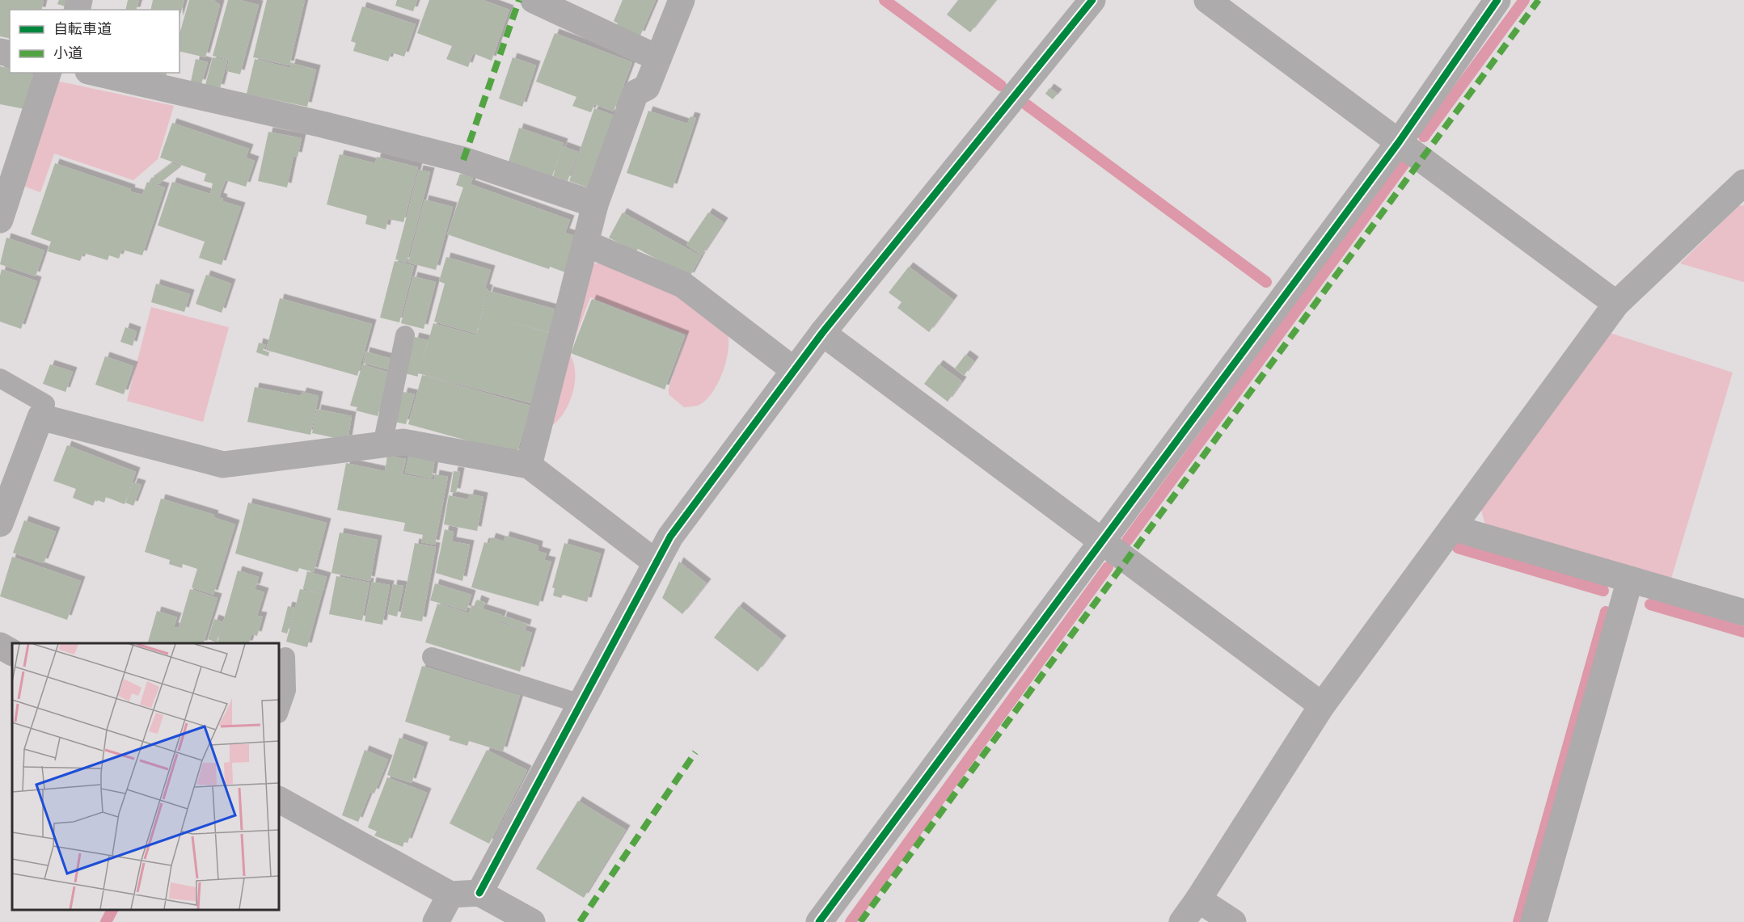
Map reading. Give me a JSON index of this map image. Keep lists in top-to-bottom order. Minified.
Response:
{"legend":["自転車道","小道"]}
